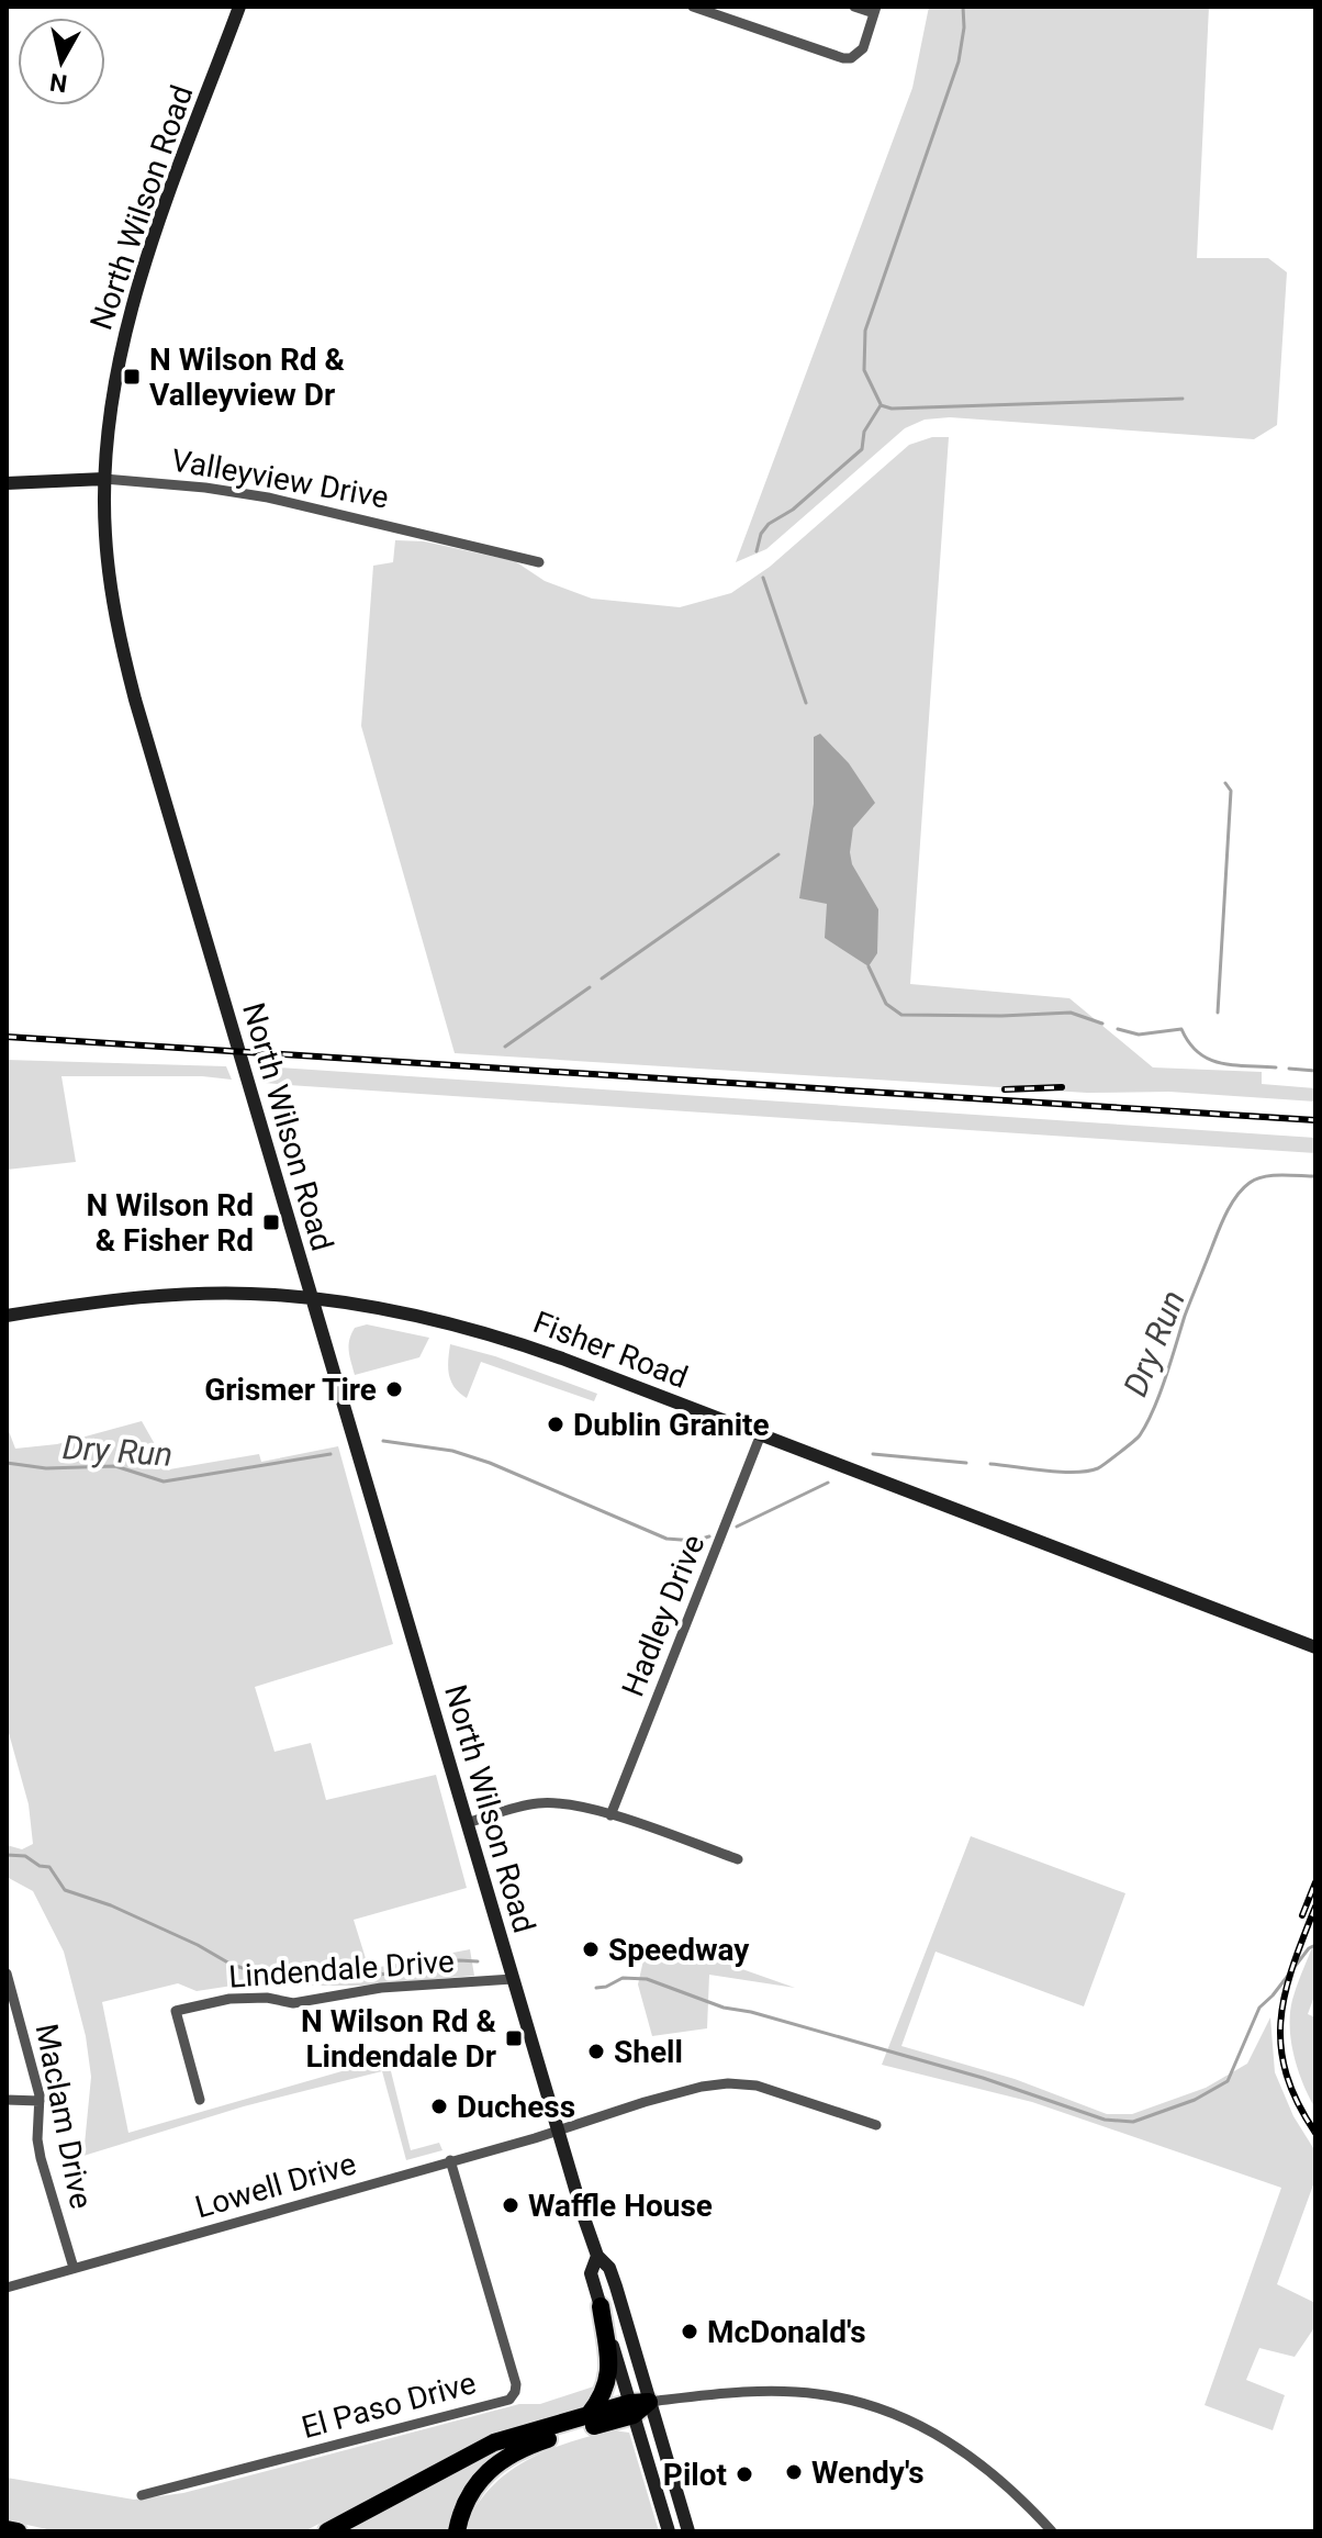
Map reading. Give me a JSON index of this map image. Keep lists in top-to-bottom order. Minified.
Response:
{"streets":{"main road":["North Wilson Road","Valleyview Drive","Fisher Road"],"street":["Hadley Drive","Lindendale Drive","Maclam Drive","Lowell Drive","El Paso Drive"]},"crossings":[["North Wilson Road","Valleyview Drive"],["North Wilson Road","Fisher Road"],["North Wilson Road","Lindendale Drive"],["North Wilson Road","Lowell Drive"],["Fisher Road","Hadley Drive"],["Maclam Drive","Lowell Drive"],["Lowell Drive","El Paso Drive"]],"water":["Dry Run"],"places":{"transit":["N Wilson Rd & Valleyview Dr","N Wilson Rd & Fisher Rd","N Wilson Rd & Lindendale Dr"],"other":["Grismer Tire","Dublin Granite","Speedway","Shell","Duchess","Waffle House","McDonald's","Wendy's","Pilot"]},"north":"bottom"}
